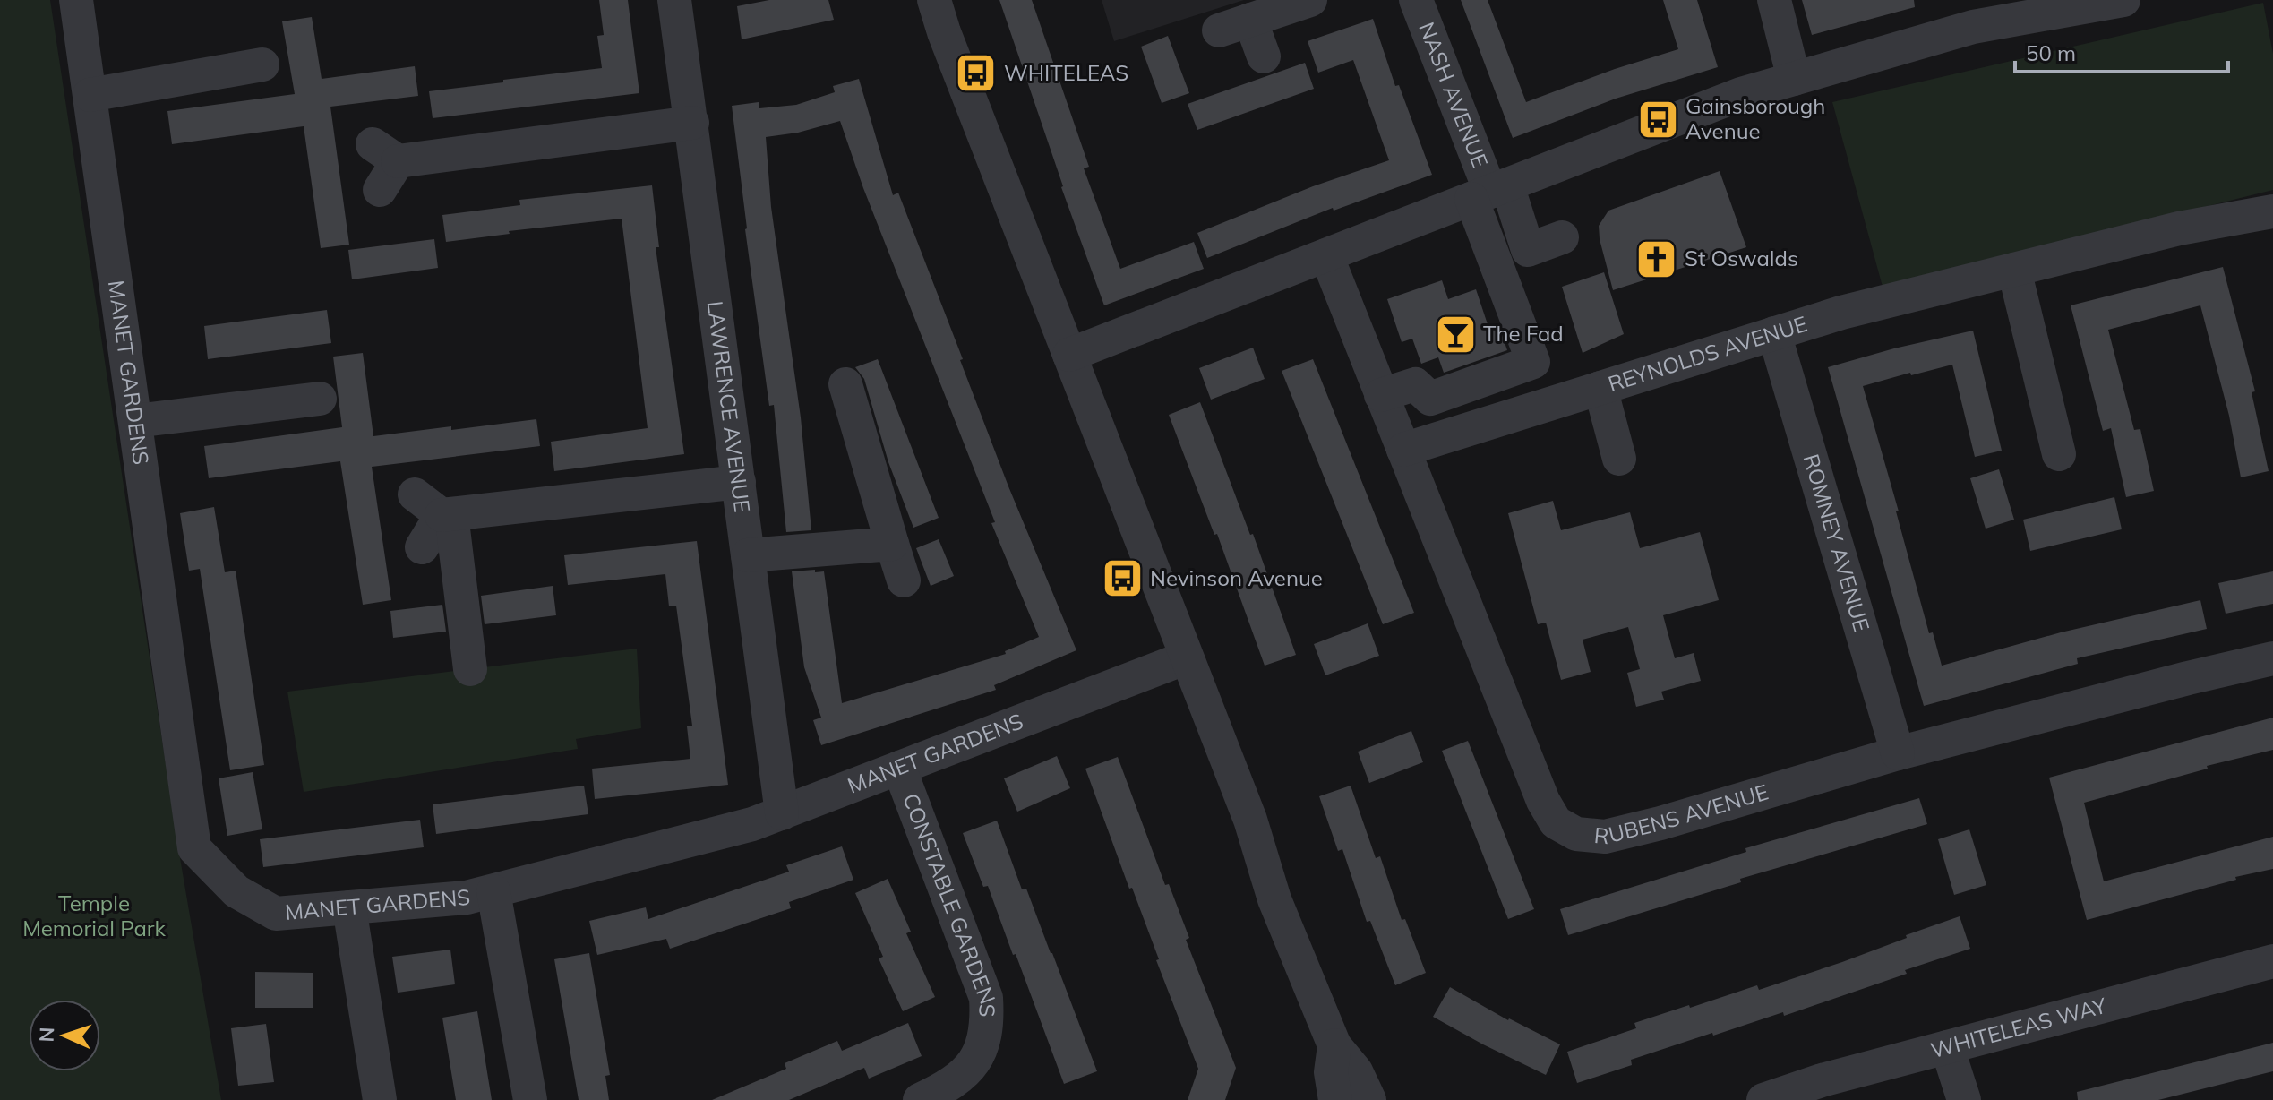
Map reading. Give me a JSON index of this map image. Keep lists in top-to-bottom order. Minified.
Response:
{"streets":{"street":["NASH AVENUE","REYNOLDS AVENUE","MANET GARDENS","LAWRENCE AVENUE","ROMNEY AVENUE","RUBENS AVENUE","CONSTABLE GARDENS","WHITELEAS WAY"]},"crossings":[["REYNOLDS AVENUE","ROMNEY AVENUE"],["REYNOLDS AVENUE","RUBENS AVENUE"],["MANET GARDENS","LAWRENCE AVENUE"],["MANET GARDENS","CONSTABLE GARDENS"],["ROMNEY AVENUE","RUBENS AVENUE"]],"parks":["Temple Memorial Park"],"places":{"bus stop":["WHITELEAS","Gainsborough Avenue","Nevinson Avenue"],"church":["St Oswalds"],"bar":["The Fad"]},"scale_bar":"50 m","north":"left"}
